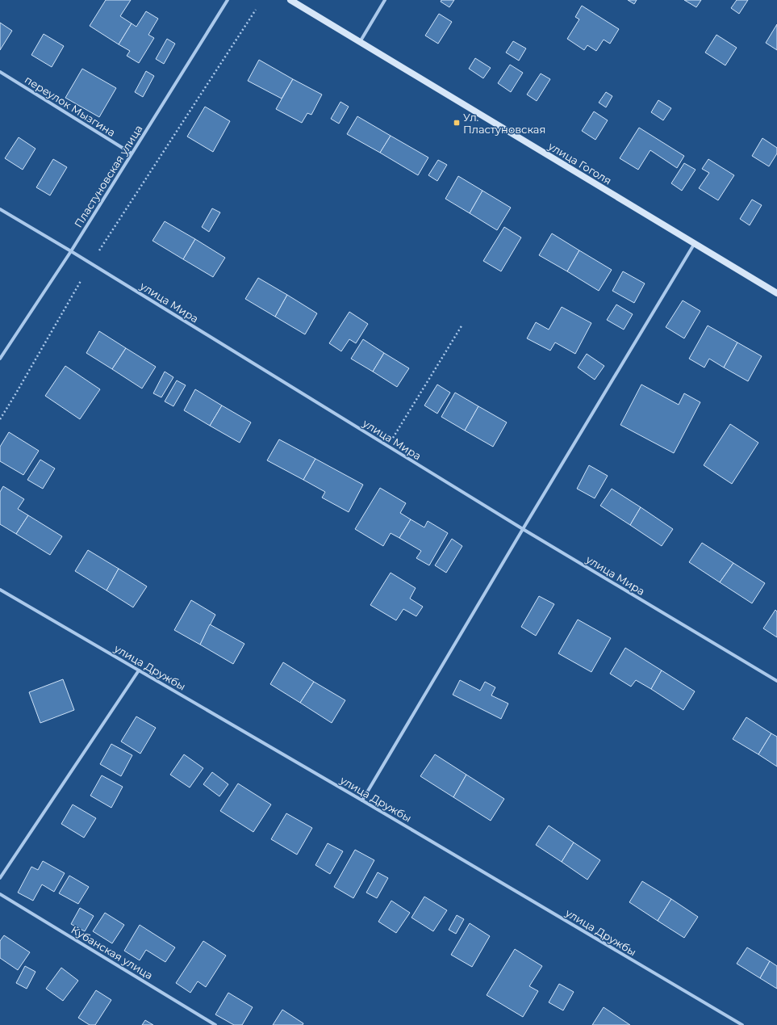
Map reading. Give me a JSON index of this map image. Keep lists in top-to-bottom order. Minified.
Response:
{"streets":{"street":["переулок Мызгина","улица Гоголя","Пластуновская улица","улица Мира","улица Дружбы","Кубанская улица"]},"crossings":[["переулок Мызгина","Пластуновская улица"],["Пластуновская улица","улица Мира"]],"places":{"transit":["Ул. Пластуновская"]}}
